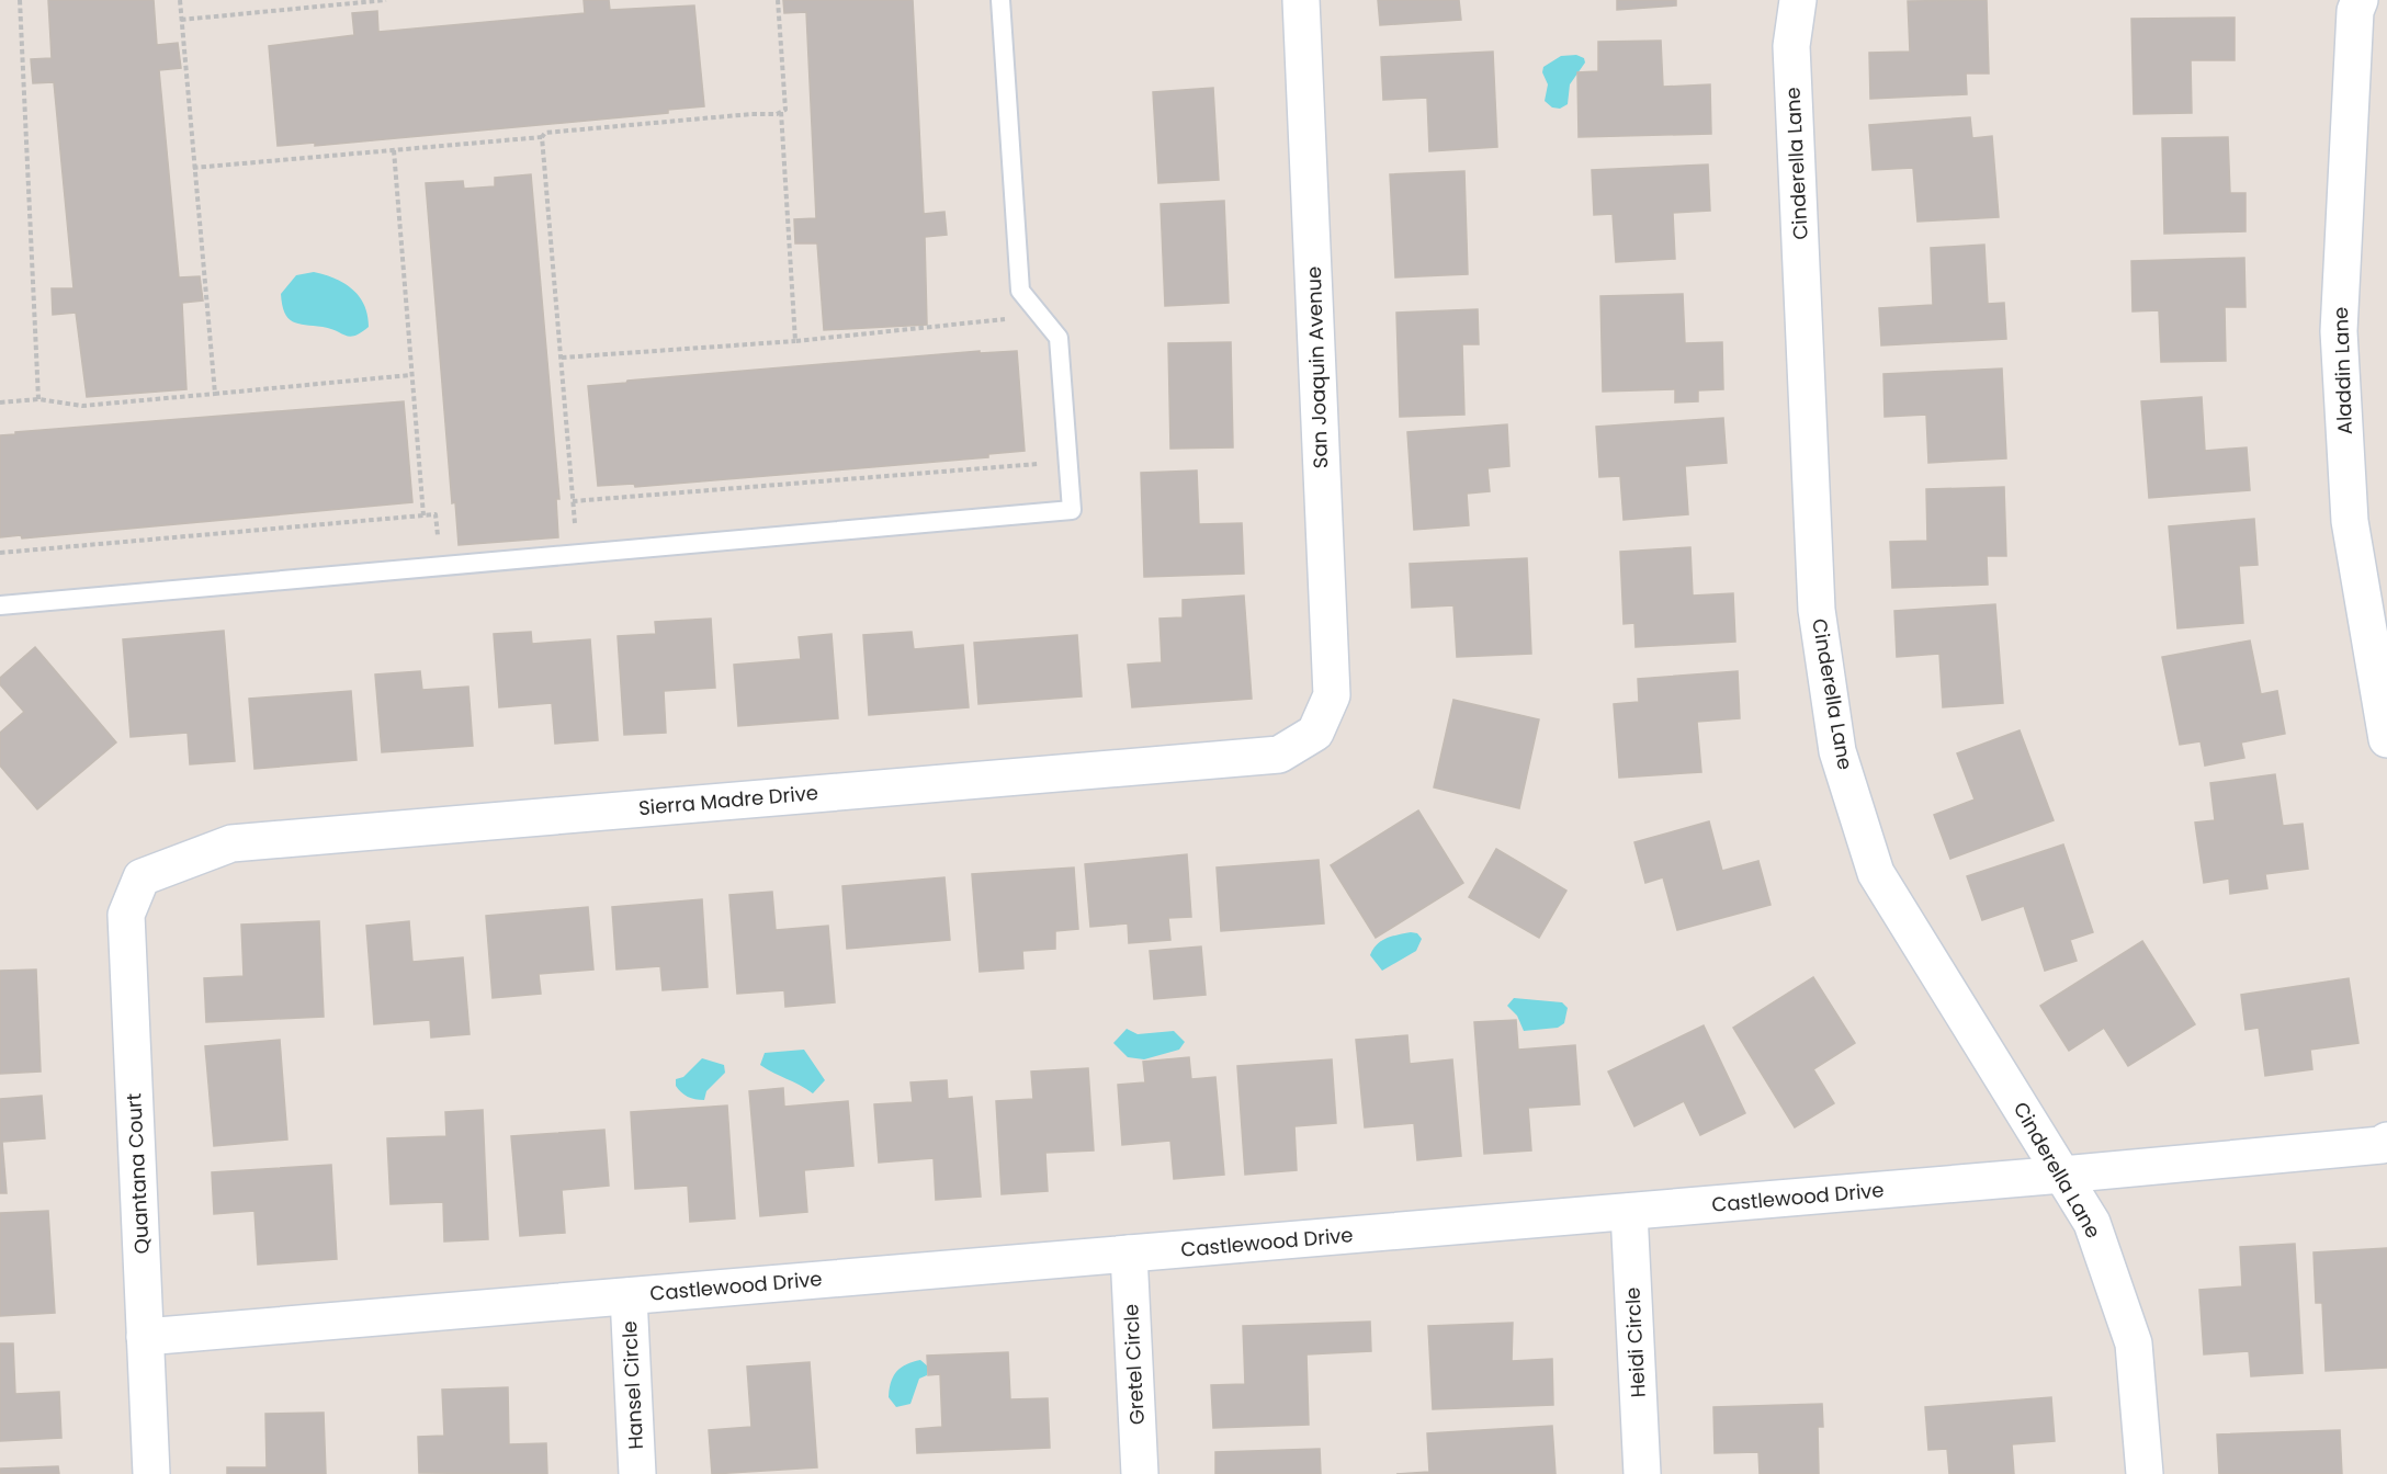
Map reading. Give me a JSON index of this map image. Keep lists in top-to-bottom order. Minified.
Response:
{"streets":{"street":["Cinderella Lane","San Joaquin Avenue","Aladdin Lane","Sierra Madre Drive","Quantana Court","Castlewood Drive","Heidi Circle","Gretel Circle","Hansel Circle"]},"crossings":[["Cinderella Lane","Castlewood Drive"],["San Joaquin Avenue","Sierra Madre Drive"],["Sierra Madre Drive","Quantana Court"],["Quantana Court","Castlewood Drive"],["Castlewood Drive","Heidi Circle"],["Castlewood Drive","Gretel Circle"],["Castlewood Drive","Hansel Circle"]]}
